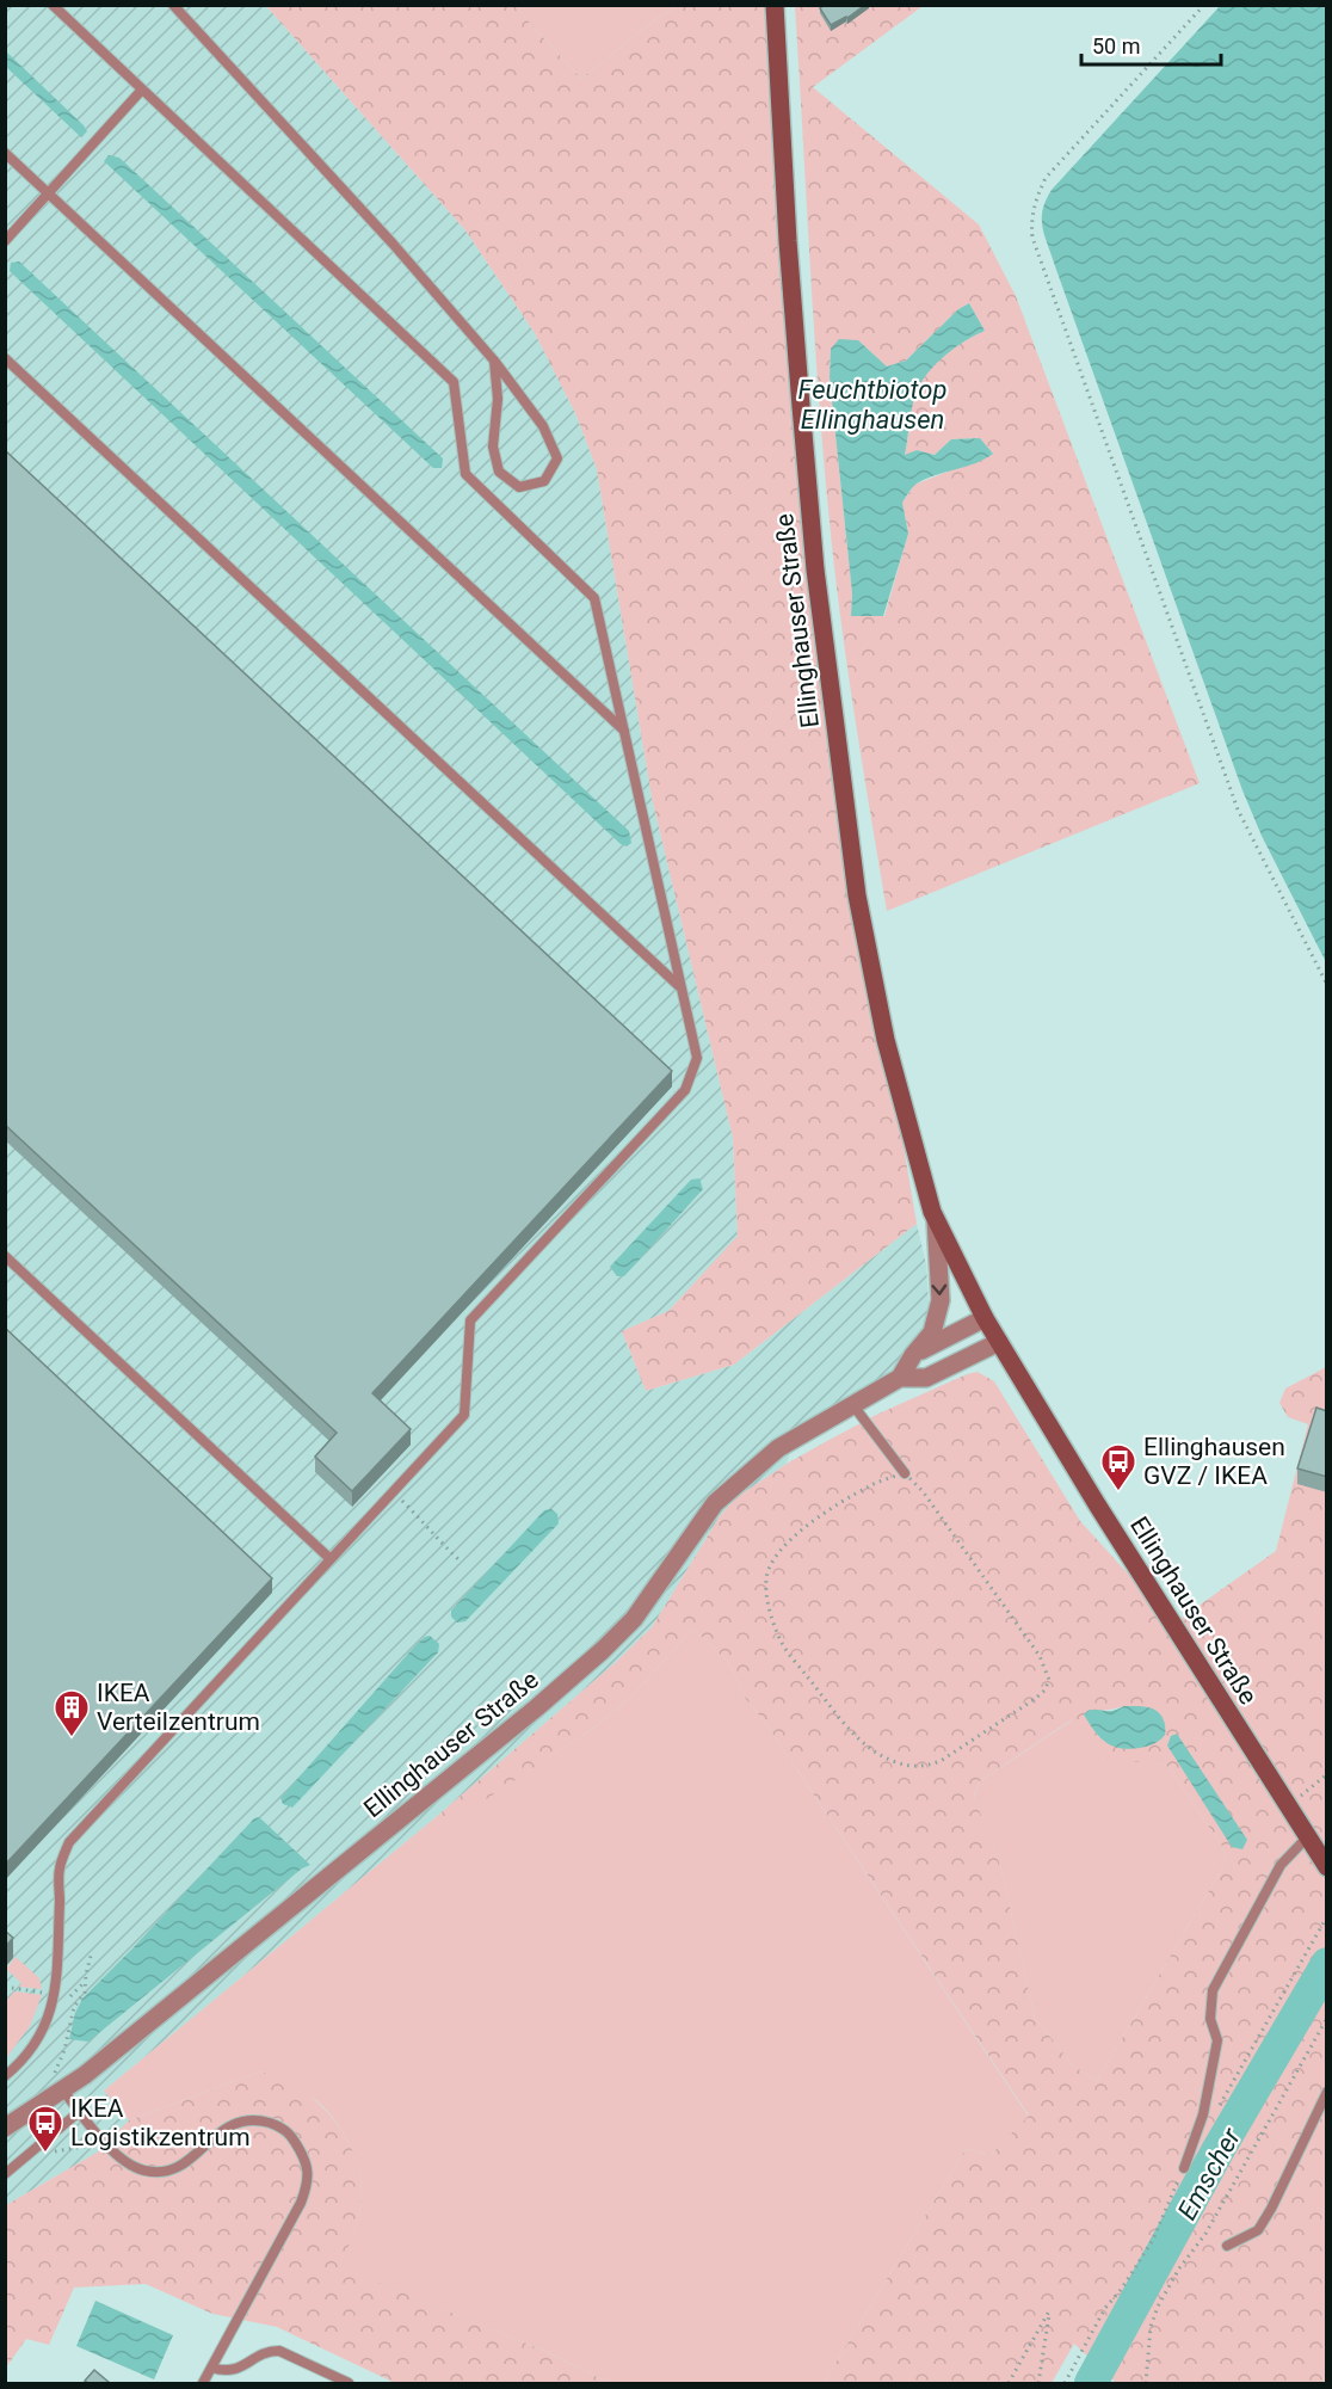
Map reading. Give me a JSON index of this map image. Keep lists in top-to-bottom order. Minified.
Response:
{"streets":{"main road":["Ellinghauser Straße"]},"water":["Feuchtbiotop Ellinghausen","Emscher"],"places":{"bus stop":["Ellinghausen GVZ / IKEA","IKEA Logistikzentrum"],"building":["IKEA Verteilzentrum"]},"scale_bar":"50 m"}
